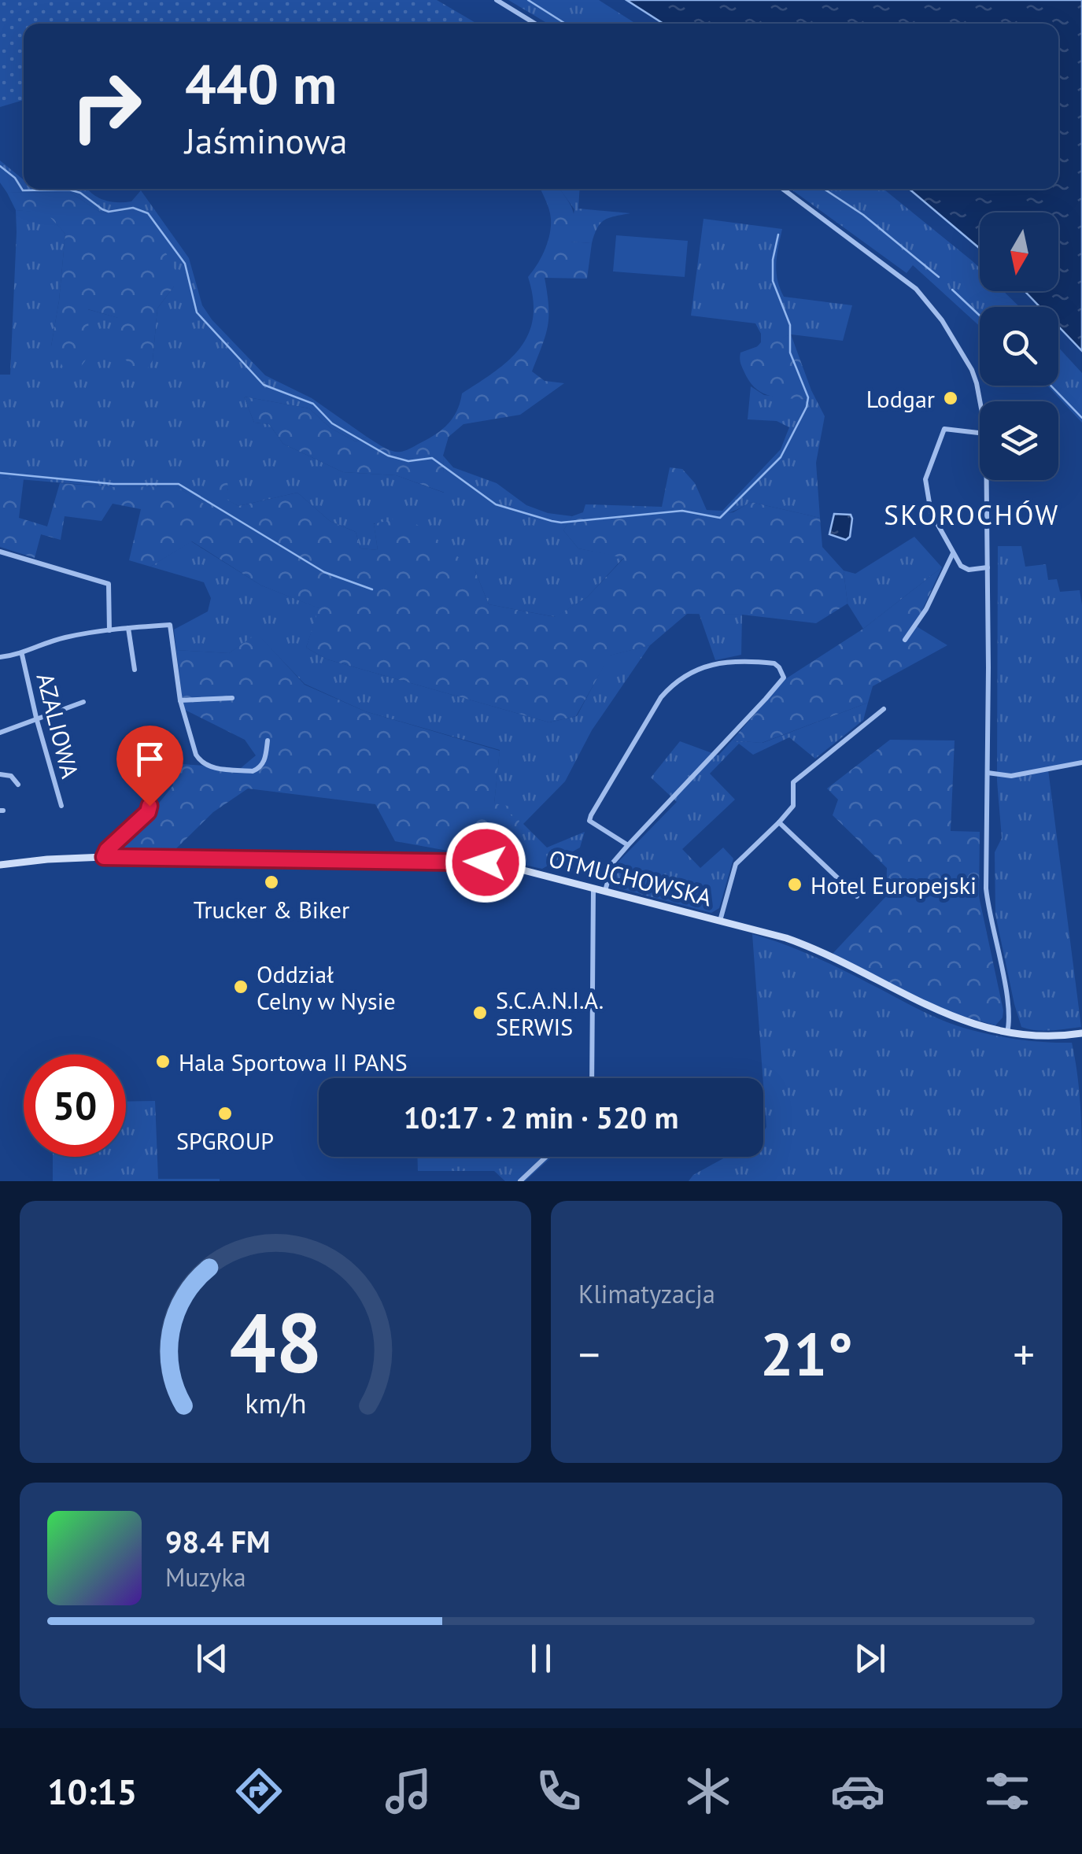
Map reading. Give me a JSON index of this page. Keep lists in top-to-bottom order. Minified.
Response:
{"streets":{"main road":["OTMUCHOWSKA"],"street":["AZALIOWA"]},"districts":["SKOROCHÓW"],"places":["Lodgar","Trucker & Biker","Hotel Europejski","Oddział Celny w Nysie","S.C.A.N.I.A. SERWIS","Hala Sportowa II PANS","SPGROUP"],"north":"bottom","page":{"turn":["440 m","Jaśminowa"],"limit":"50","trip":"10:17 · 2 min · 520 m","tile":"Klimatyzacja","heat":["−","21°","+"],"song":["98.4 FM","Muzyka"],"tabs":"10:15","gauge":["48","km/h"]}}
